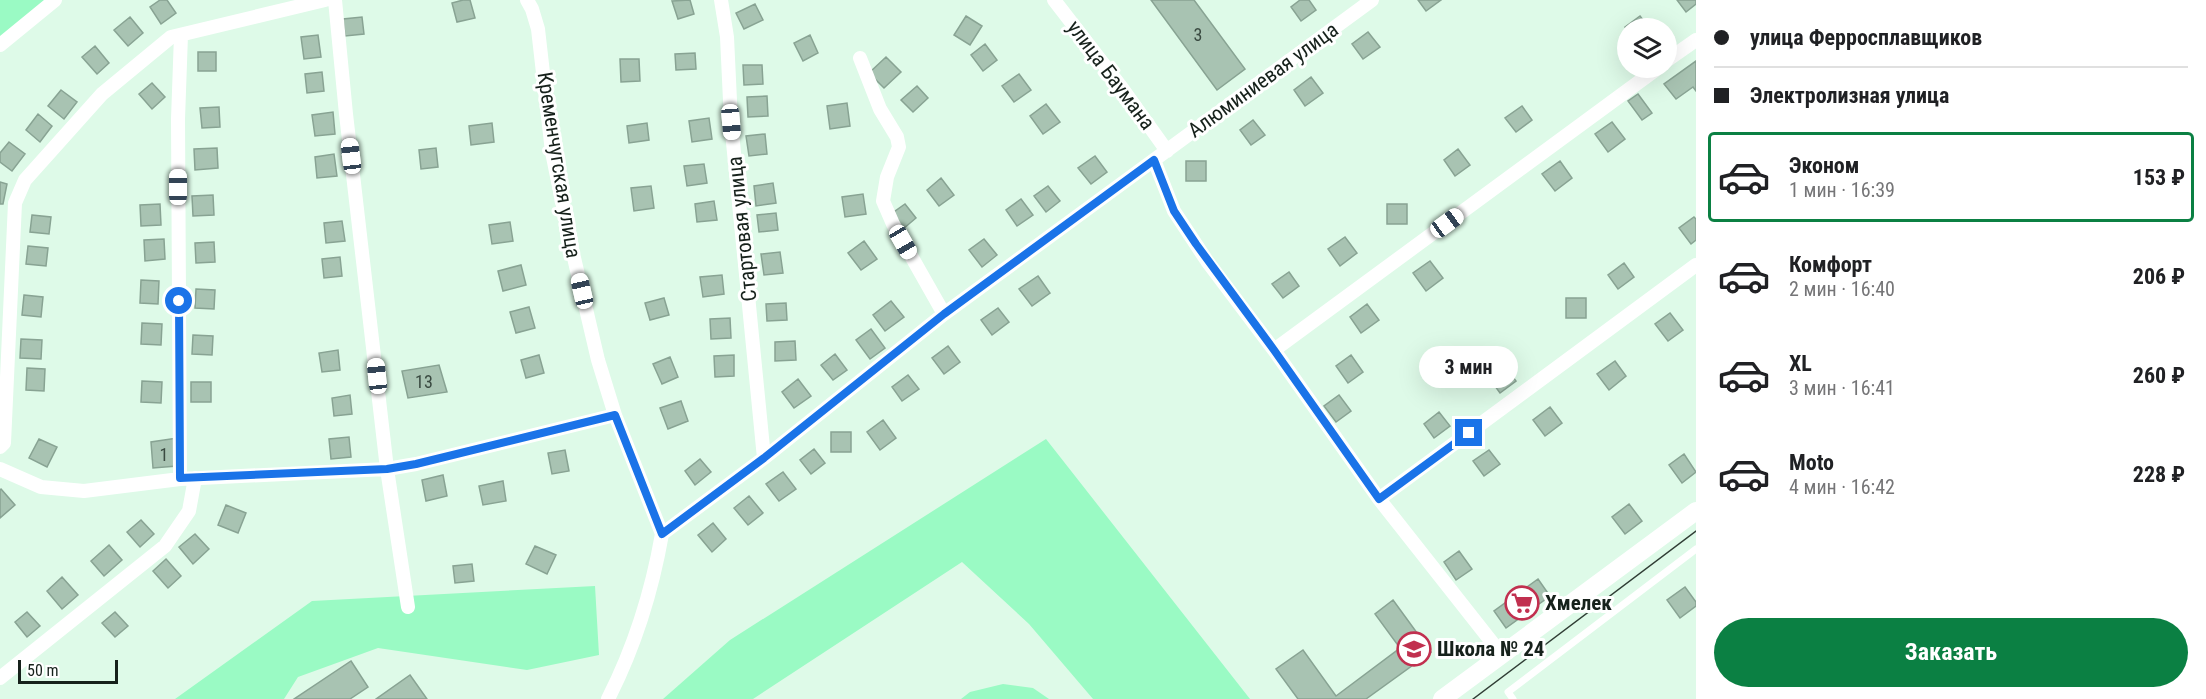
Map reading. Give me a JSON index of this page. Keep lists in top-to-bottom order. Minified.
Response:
{"streets":{"street":["улица Баумана","Алюминиевая улица","Кременчугская улица","Стартовая улица"]},"crossings":[["улица Баумана","Алюминиевая улица"],["Алюминиевая улица","Кременчугская улица"],["Алюминиевая улица","Стартовая улица"]],"places":{"supermarket":["Хмелек"],"school or university":["Школа № 24"]},"house_numbers":["3","13","1"],"scale_bar":"50 m","page":{"banner":["улица Ферросплавщиков","Электролизная улица"],"list":[{"name":"Эконом","note":"1 мин · 16:39","value":"153 ₽"},{"name":"Комфорт","note":"2 мин · 16:40","value":"206 ₽"},{"name":"XL","note":"3 мин · 16:41","value":"260 ₽"},{"name":"Moto","note":"4 мин · 16:42","value":"228 ₽"}],"bubble":"3 мин","buttons":"Заказать","scale":"50 m"}}
